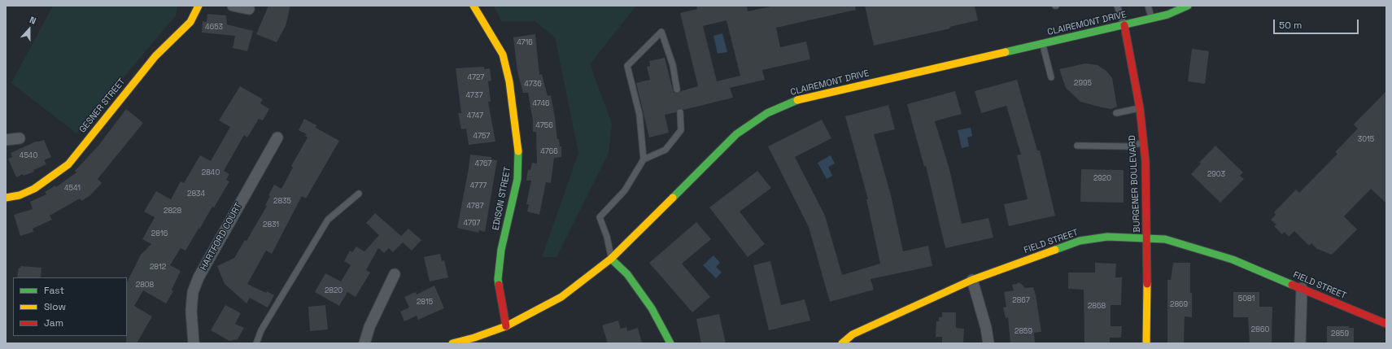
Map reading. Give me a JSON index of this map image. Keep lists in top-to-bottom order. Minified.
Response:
{"streets":{"main road":["CLAIREMONT DRIVE","GESNER STREET","BURGENER BOULEVARD","EDISON STREET","FIELD STREET"],"street":["HARTFORD COURT"]},"crossings":[["CLAIREMONT DRIVE","BURGENER BOULEVARD"],["CLAIREMONT DRIVE","EDISON STREET"],["BURGENER BOULEVARD","FIELD STREET"]],"house_numbers":["4653","4716","4727","2995","4736","4737","4746","4747","4756","4757","3015","4766","4540","4767","2840","2903","2920","4777","4541","2834","2835","4787","2828","4797","2831","2816","2812","2808","2820","5081","2867","2815","2869","2868","2860","2859","2859"],"legend":["Fast","Slow","Jam"],"scale_bar":"50 m","north":"top"}
